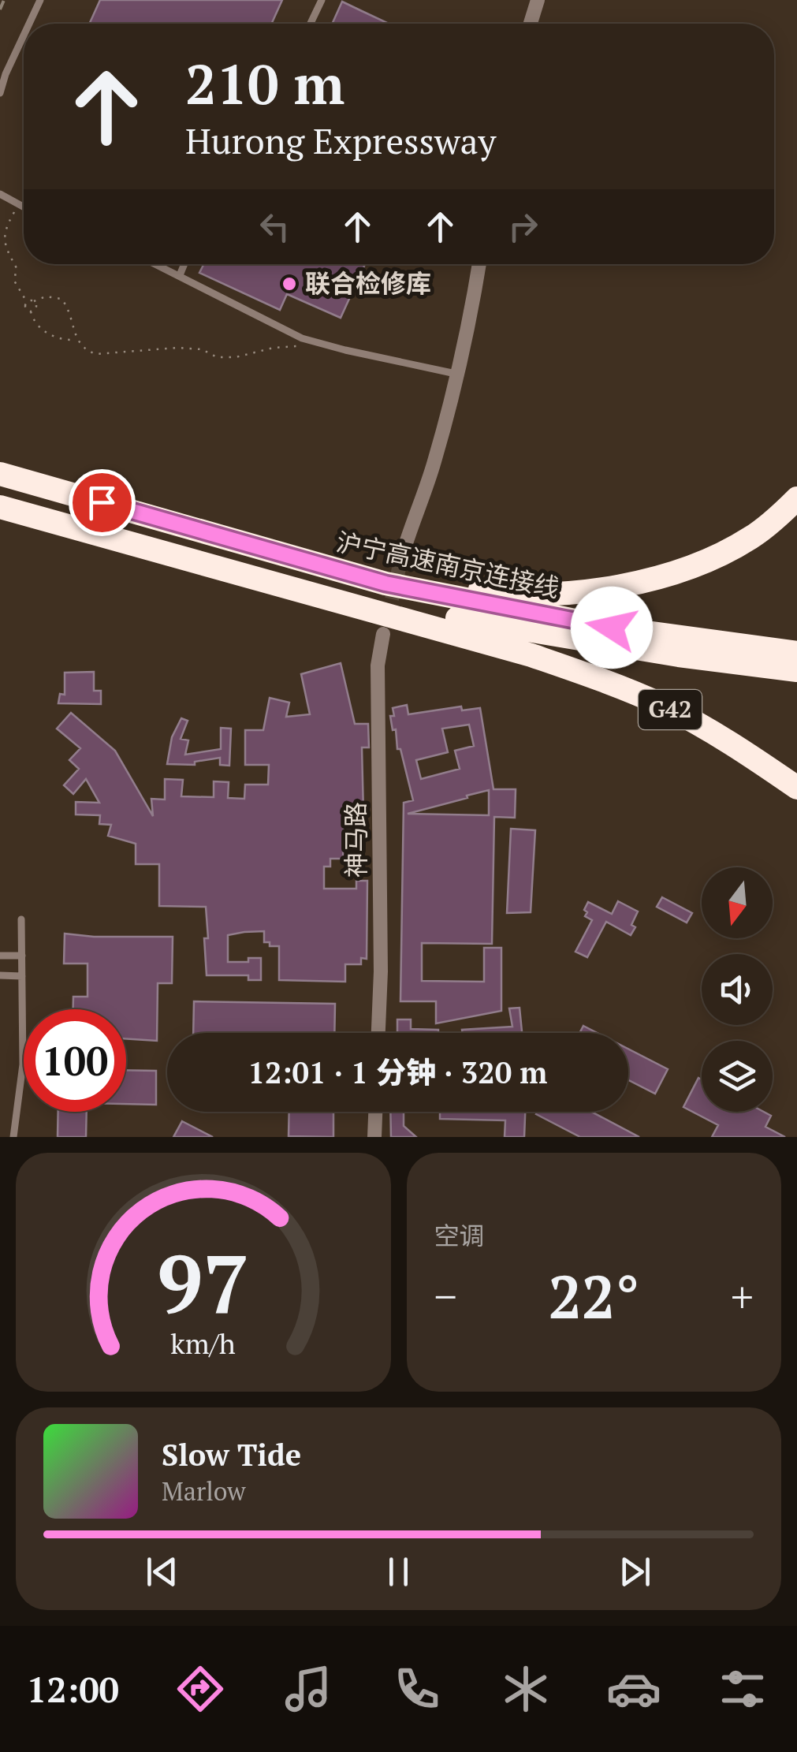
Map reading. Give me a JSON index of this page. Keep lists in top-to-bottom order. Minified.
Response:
{"streets":{"highway":["沪宁高速南京连接线","G42"],"street":["神马路"]},"crossings":[["沪宁高速南京连接线","G42"]],"places":["联合检修库"],"north":"bottom","page":{"turn":["210 m","Hurong Expressway"],"limit":"100","trip":"12:01 · 1 分钟 · 320 m","tile":"空调","heat":["−","22°","+"],"song":["Slow Tide","Marlow"],"tabs":"12:00","gauge":["97","km/h"]}}
